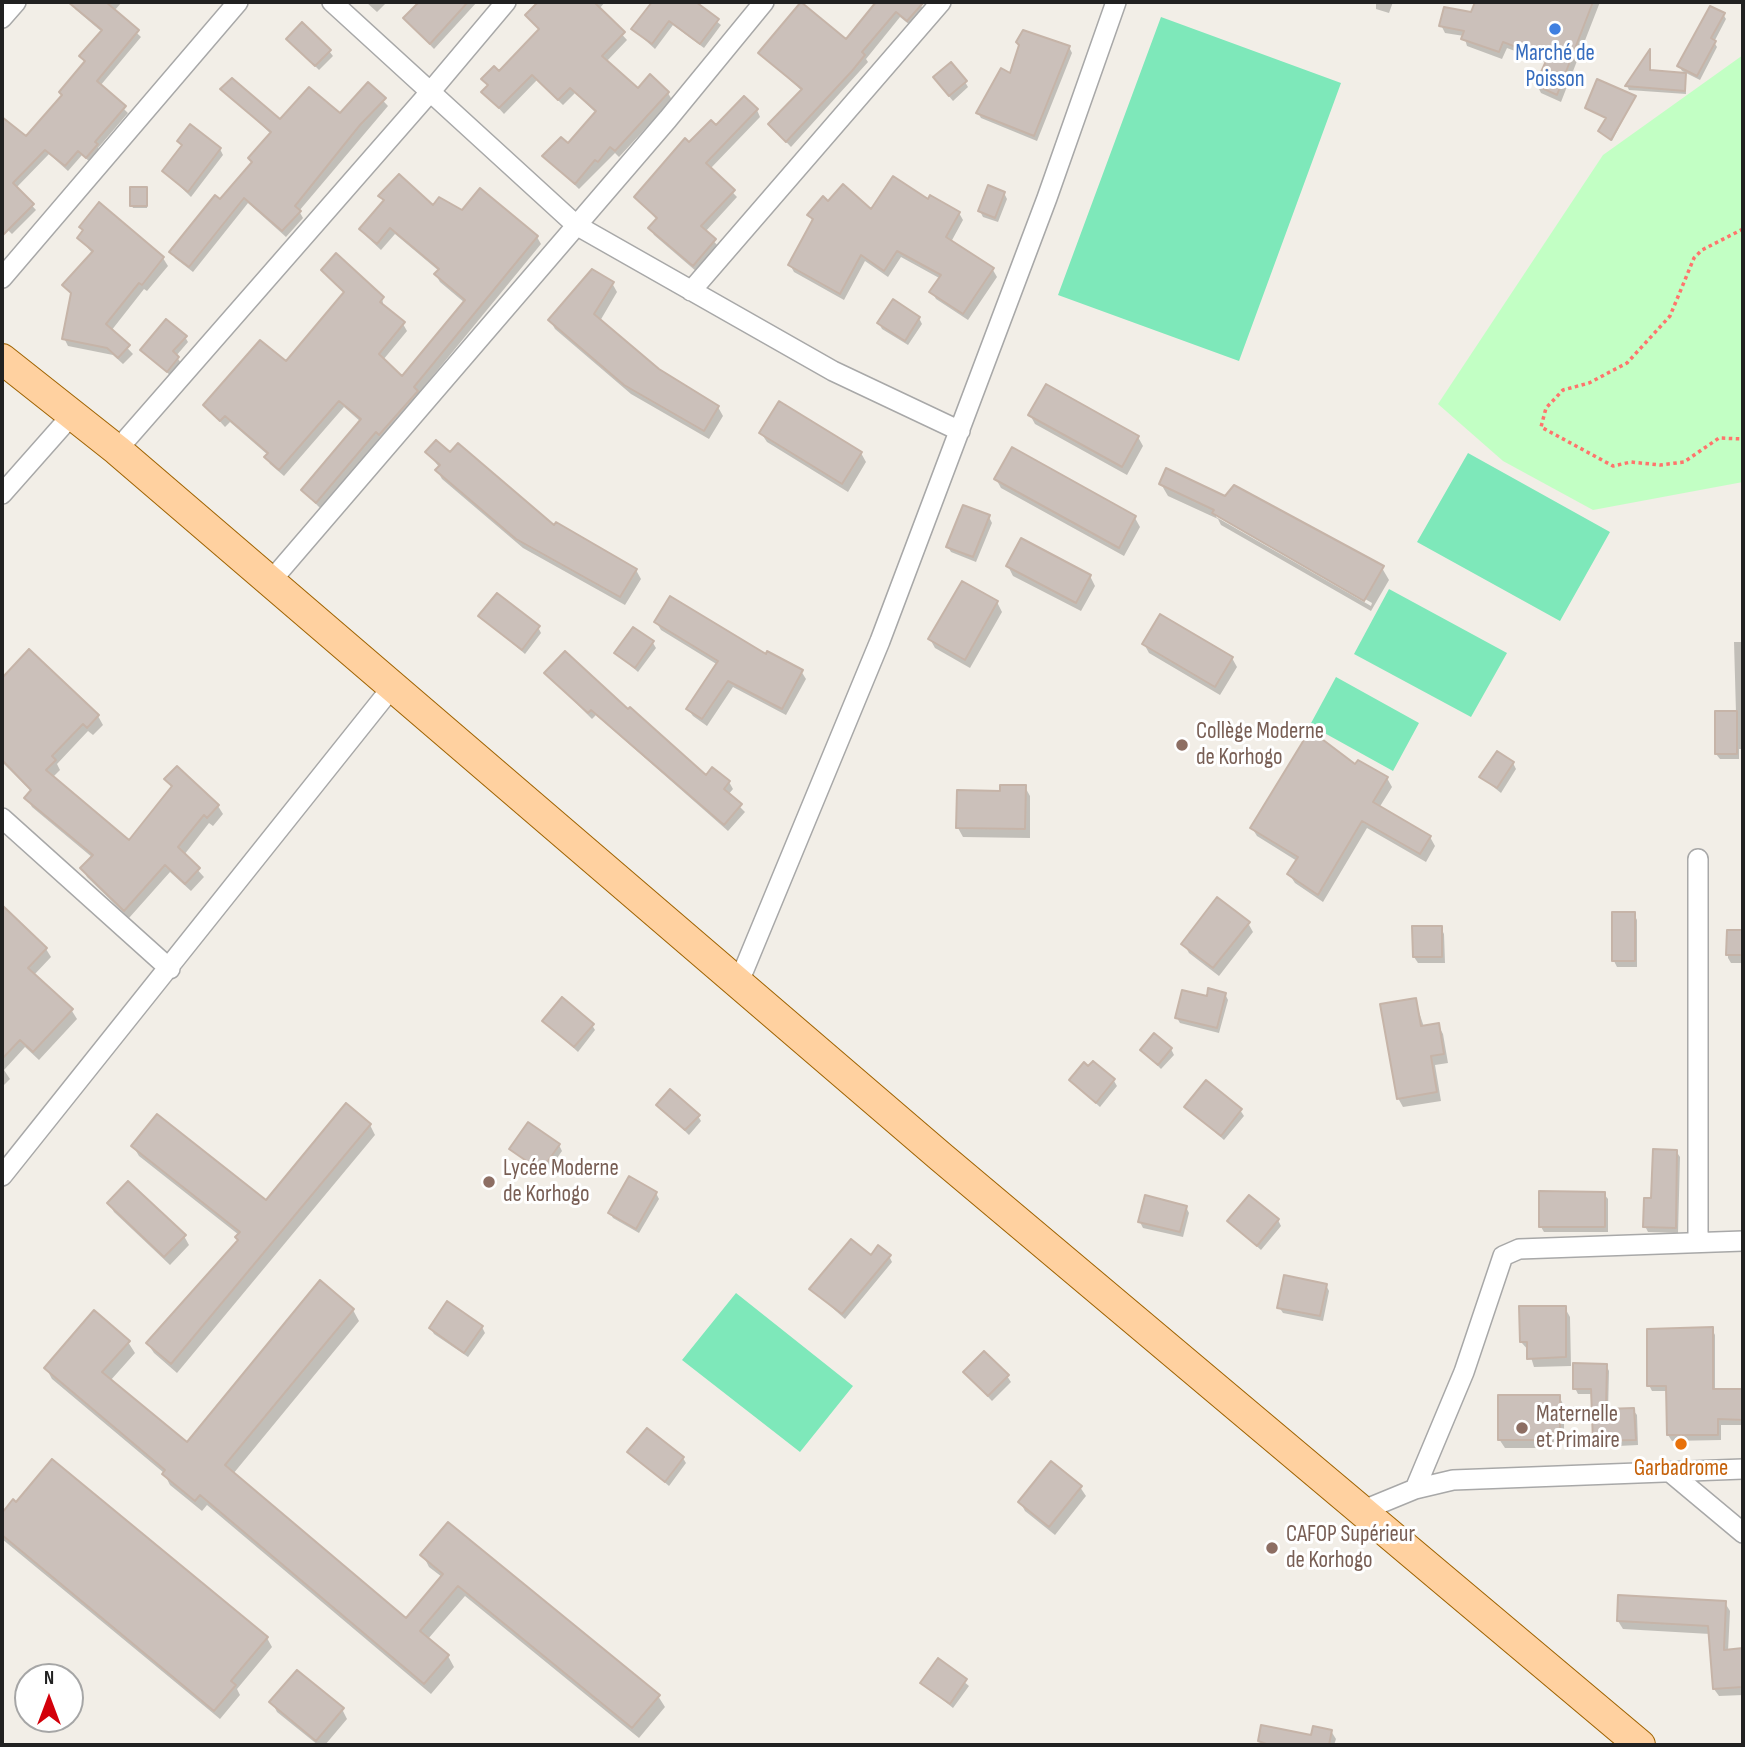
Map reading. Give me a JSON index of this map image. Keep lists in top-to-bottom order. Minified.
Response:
{"places":["Marché de Poisson","Collège Moderne de Korhogo","Lycée Moderne de Korhogo","Maternelle et Primaire","Garbadrome","CAFOP Supérieur de Korhogo"],"north":"top"}
